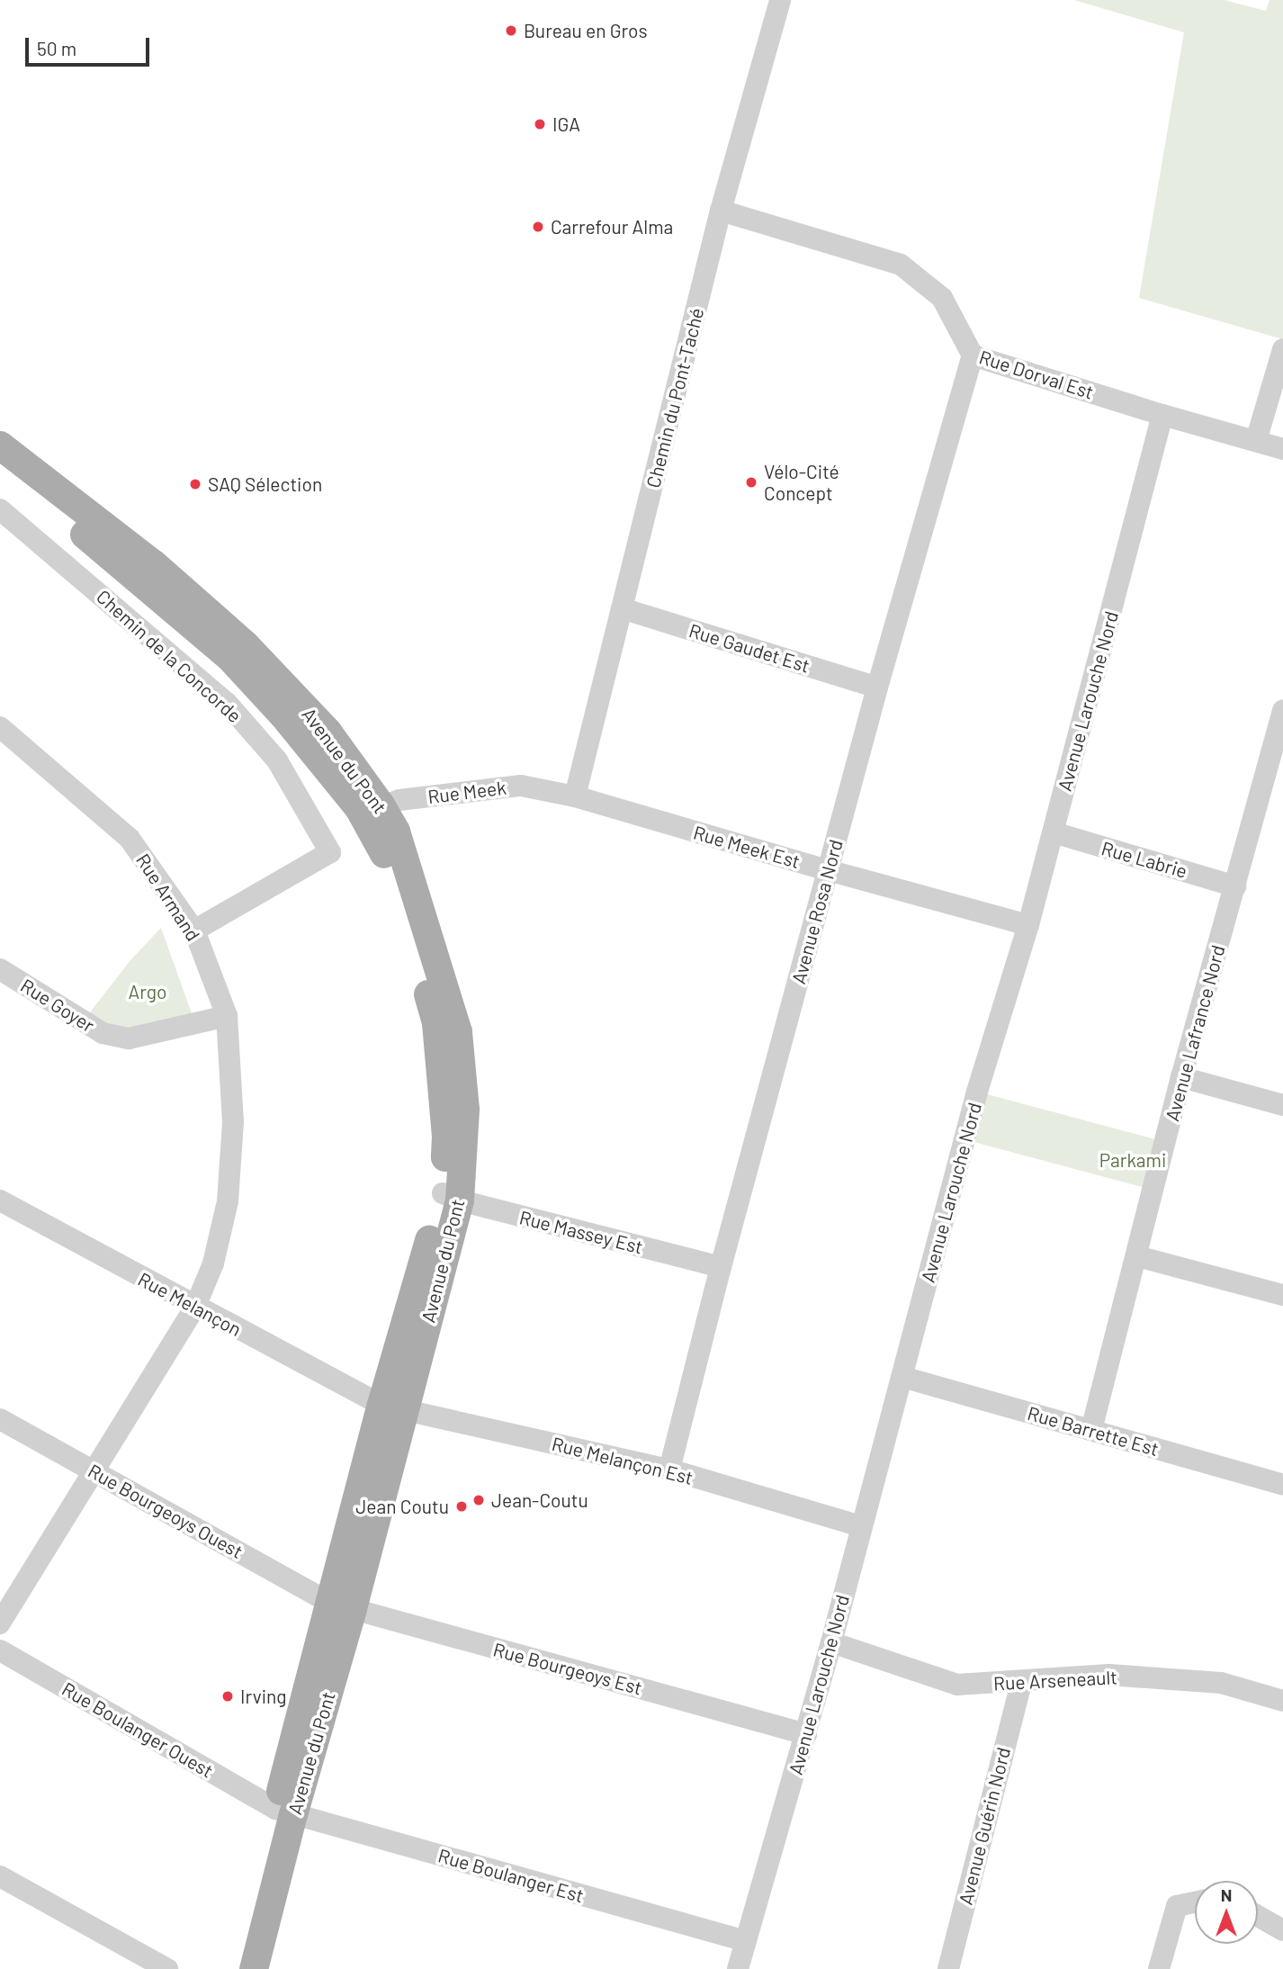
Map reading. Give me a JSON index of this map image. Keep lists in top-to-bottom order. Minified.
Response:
{"streets":{"main road":["Avenue du Pont"],"street":["Rue Dorval Est","Chemin du Pont-Taché","Rue Gaudet Est","Chemin de la Concorde","Avenue Larouche Nord","Rue Meek","Rue Meek Est","Rue Labrie","Rue Armand","Avenue Rosa Nord","Rue Goyer","Avenue Lafrance Nord","Rue Massey Est","Rue Melançon","Rue Barrette Est","Rue Melançon Est","Rue Bourgeoys Ouest","Rue Bourgeoys Est","Rue Arseneault","Rue Boulanger Ouest","Avenue Guérin Nord","Rue Boulanger Est"]},"crossings":[["Rue Dorval Est","Chemin du Pont-Taché"],["Rue Dorval Est","Avenue Larouche Nord"],["Rue Dorval Est","Avenue Rosa Nord"],["Chemin du Pont-Taché","Rue Gaudet Est"],["Chemin du Pont-Taché","Rue Meek"],["Chemin du Pont-Taché","Rue Meek Est"],["Rue Gaudet Est","Avenue Rosa Nord"],["Chemin de la Concorde","Rue Armand"],["Avenue Larouche Nord","Rue Meek Est"],["Avenue Larouche Nord","Rue Labrie"],["Avenue Larouche Nord","Rue Barrette Est"],["Avenue Larouche Nord","Rue Melançon Est"],["Avenue Larouche Nord","Rue Bourgeoys Est"],["Avenue Larouche Nord","Rue Arseneault"],["Avenue Larouche Nord","Rue Boulanger Est"],["Avenue du Pont","Rue Meek"],["Avenue du Pont","Rue Massey Est"],["Avenue du Pont","Rue Melançon"],["Avenue du Pont","Rue Melançon Est"],["Avenue du Pont","Rue Bourgeoys Ouest"],["Avenue du Pont","Rue Bourgeoys Est"],["Avenue du Pont","Rue Boulanger Ouest"],["Avenue du Pont","Rue Boulanger Est"],["Rue Meek","Rue Meek Est"],["Rue Meek Est","Avenue Rosa Nord"],["Rue Labrie","Avenue Lafrance Nord"],["Rue Armand","Rue Goyer"],["Rue Armand","Rue Melançon"],["Rue Armand","Rue Bourgeoys Ouest"],["Avenue Rosa Nord","Rue Massey Est"],["Avenue Rosa Nord","Rue Melançon Est"],["Avenue Lafrance Nord","Rue Barrette Est"],["Rue Melançon","Rue Melançon Est"],["Rue Bourgeoys Ouest","Rue Bourgeoys Est"],["Rue Arseneault","Avenue Guérin Nord"],["Rue Boulanger Ouest","Rue Boulanger Est"]],"parks":["Argo","Parkami"],"places":["Bureau en Gros","IGA","Carrefour Alma","Vélo-Cité Concept","SAQ Sélection","Jean-Coutu","Jean Coutu","Irving"],"scale_bar":"50 m","north":"top"}
